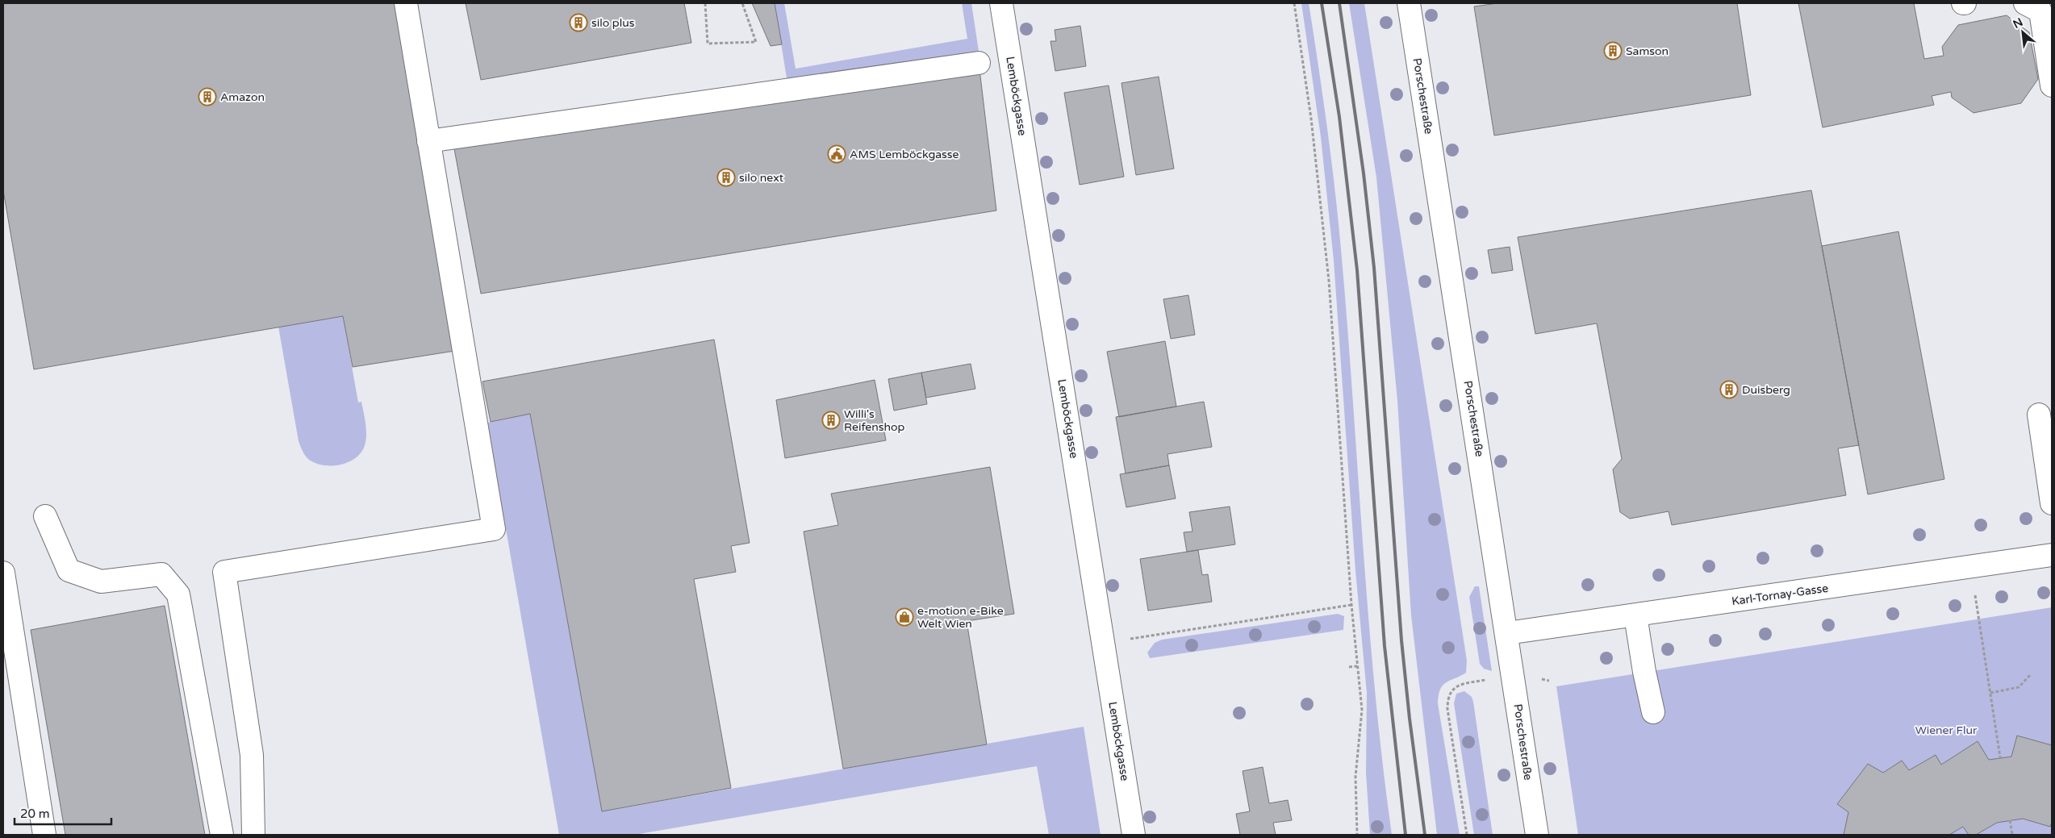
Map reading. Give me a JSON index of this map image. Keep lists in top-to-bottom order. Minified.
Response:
{"streets":{"street":["Lemböckgasse","Porschestraße","Karl-Tornay-Gasse"]},"crossings":[["Porschestraße","Karl-Tornay-Gasse"]],"parks":["Wiener Flur"],"places":{"building":["silo plus","Samson","Amazon","silo next","Duisberg","Willi's Reifenshop"],"public building":["AMS Lemböckgasse"],"shop":["e-motion e-Bike Welt Wien"]},"scale_bar":"20 m","north":"top left"}
